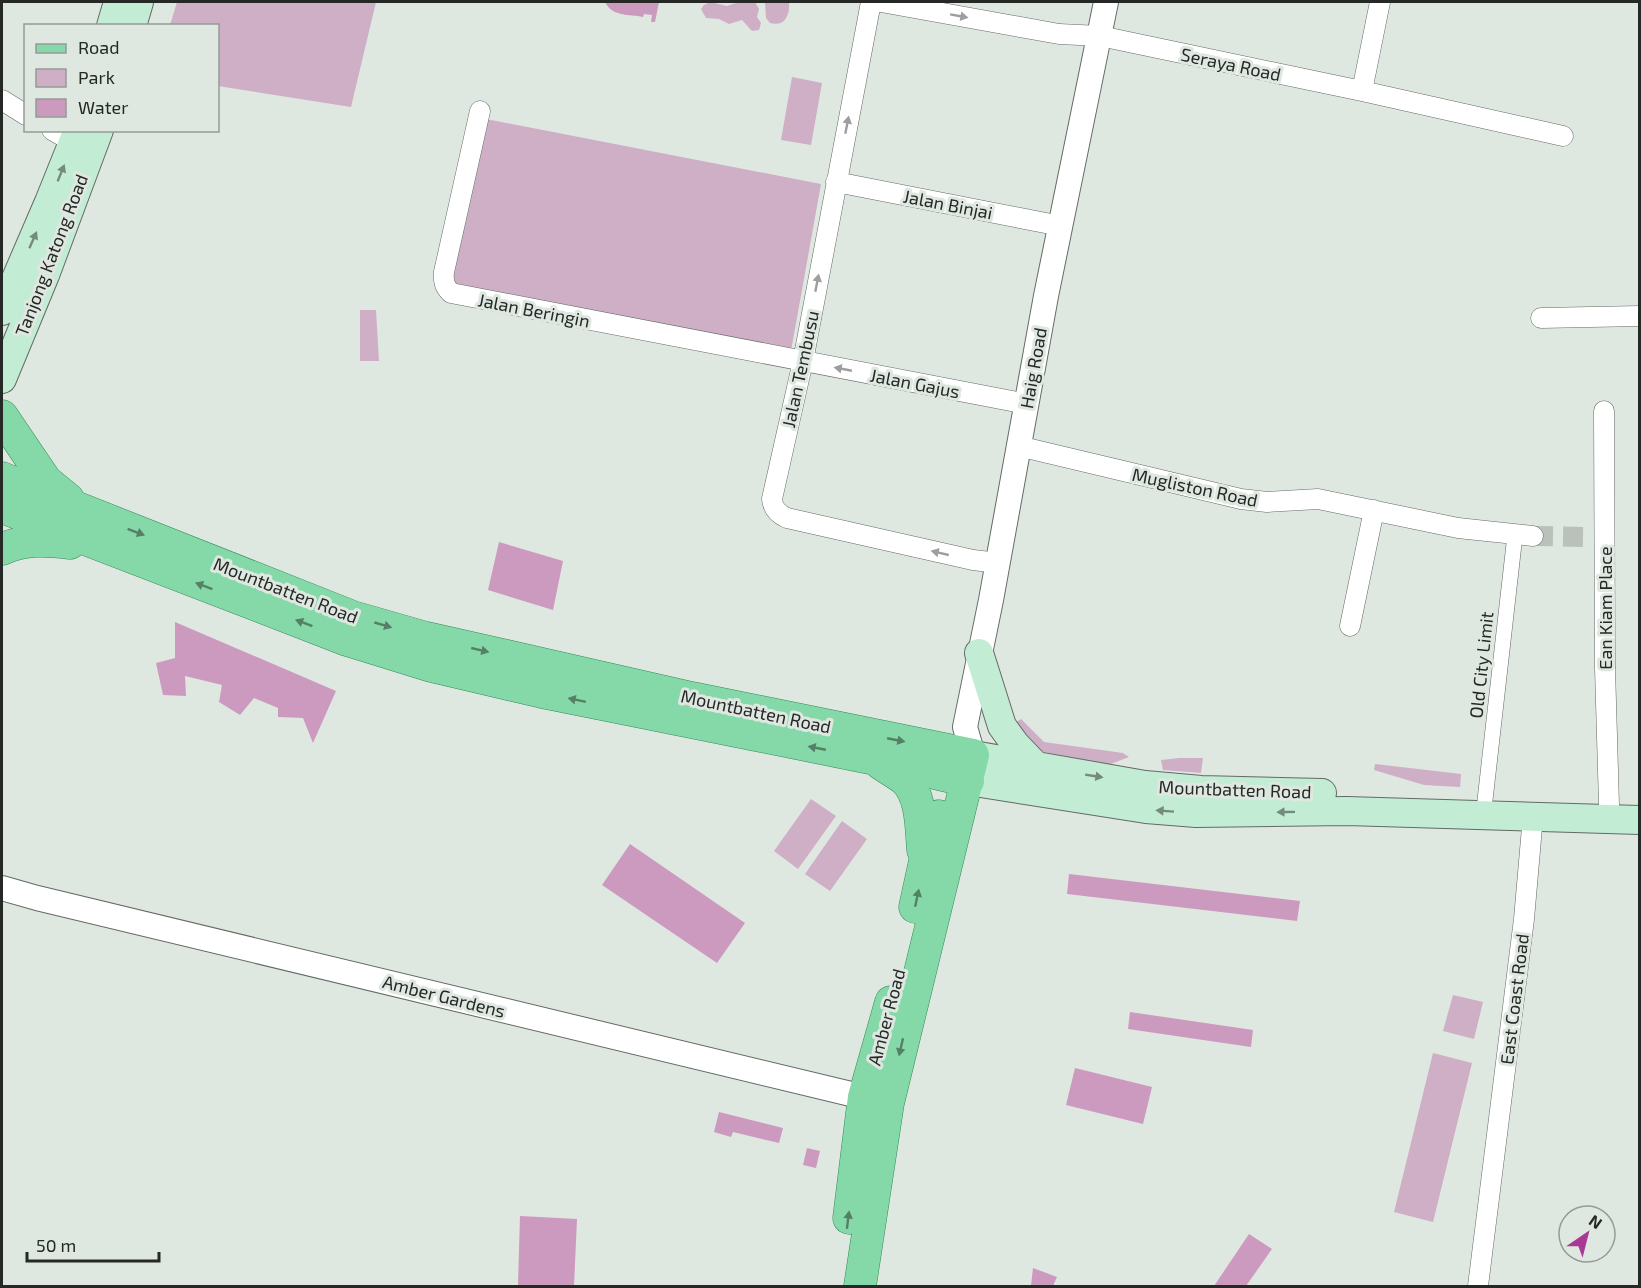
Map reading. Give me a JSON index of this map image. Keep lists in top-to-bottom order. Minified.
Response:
{"streets":{"main road":["Tanjong Katong Road","Mountbatten Road","Amber Road"],"street":["Seraya Road","Jalan Binjai","Jalan Beringin","Haig Road","Jalan Tembusu","Jalan Gajus","Mugliston Road","Ean Kiam Place","Old City Limit","Amber Gardens","East Coast Road"]},"crossings":[["Seraya Road","Haig Road"],["Jalan Binjai","Haig Road"],["Jalan Binjai","Jalan Tembusu"],["Jalan Beringin","Jalan Tembusu"],["Jalan Beringin","Jalan Gajus"],["Haig Road","Jalan Tembusu"],["Haig Road","Jalan Gajus"],["Haig Road","Mugliston Road"],["Haig Road","Mountbatten Road"],["Haig Road","Amber Road"],["Jalan Tembusu","Jalan Gajus"],["Mugliston Road","Old City Limit"],["Mountbatten Road","Old City Limit"],["Mountbatten Road","East Coast Road"],["Mountbatten Road","Amber Road"],["Amber Gardens","Amber Road"]],"one_way":["Jalan Gajus"],"legend":["Road","Park","Water"],"scale_bar":"50 m","north":"top right"}
